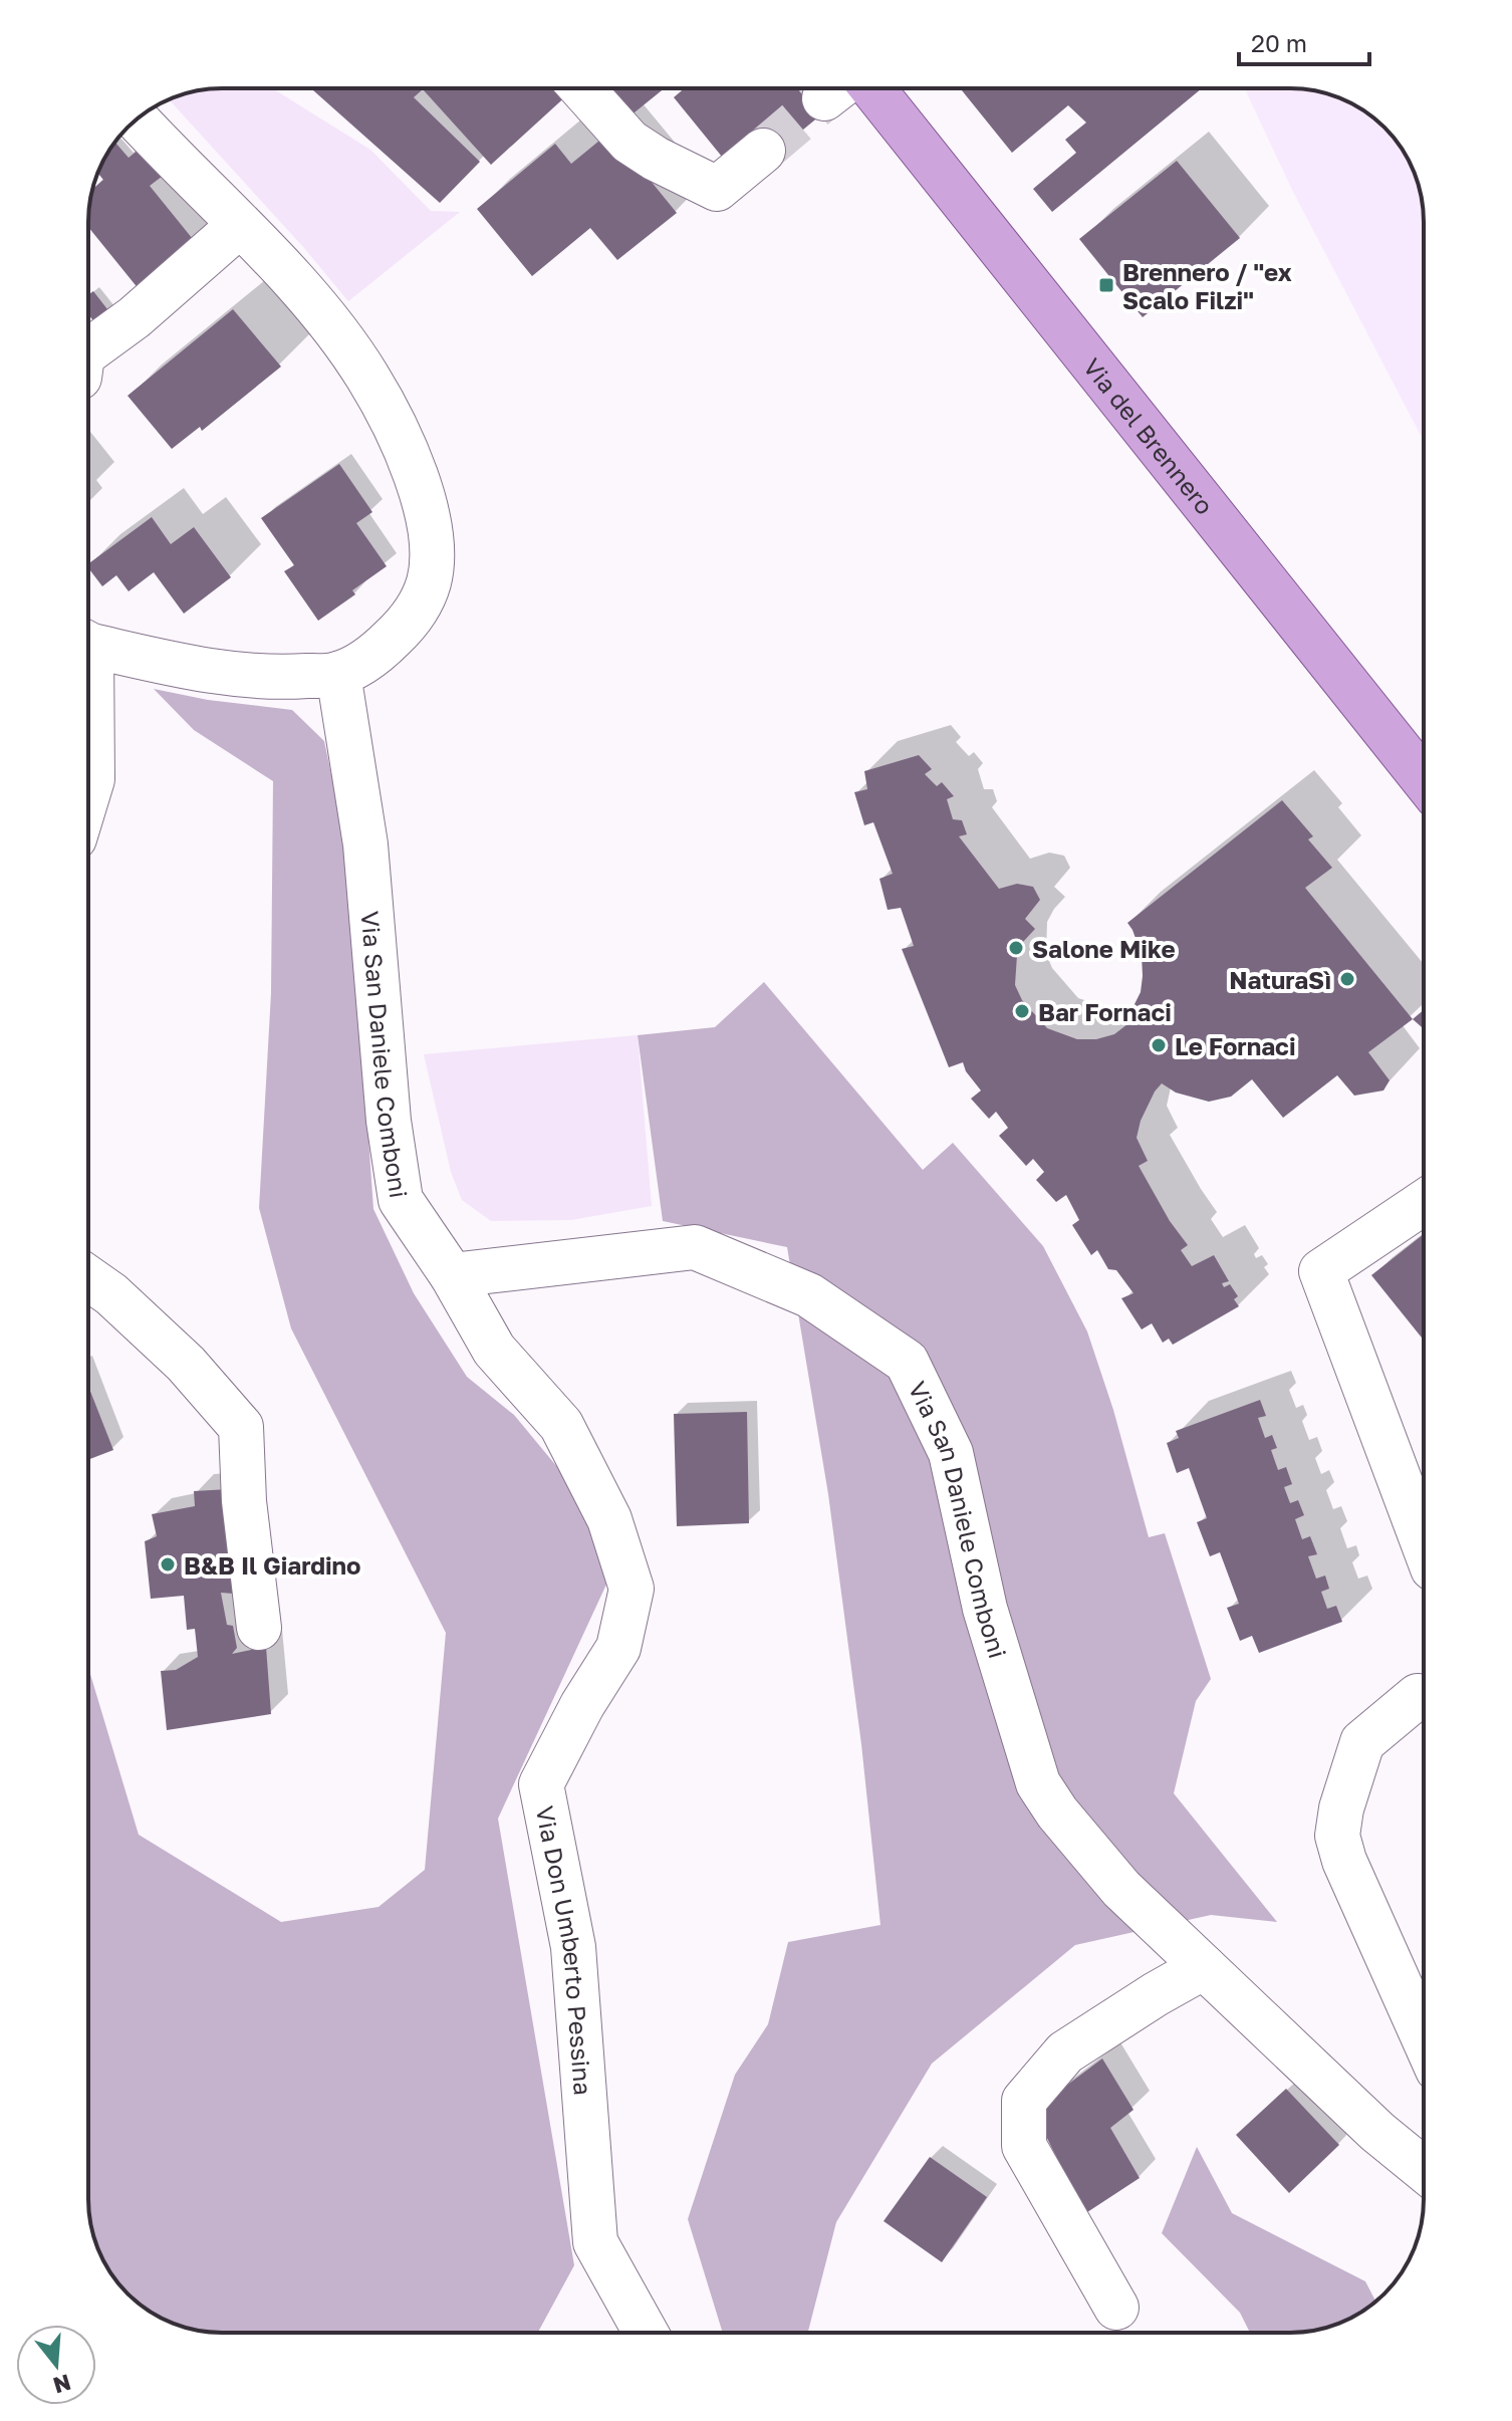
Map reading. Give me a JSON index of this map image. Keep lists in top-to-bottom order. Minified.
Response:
{"streets":{"main road":["Via del Brennero"],"street":["Via San Daniele Comboni","Via Don Umberto Pessina"]},"crossings":[["Via San Daniele Comboni","Via Don Umberto Pessina"]],"places":{"transit":["Brennero / \"ex Scalo Filzi\""],"other":["Salone Mike","NaturaSì","Bar Fornaci","Le Fornaci","B&B Il Giardino"]},"scale_bar":"20 m","north":"bottom"}
